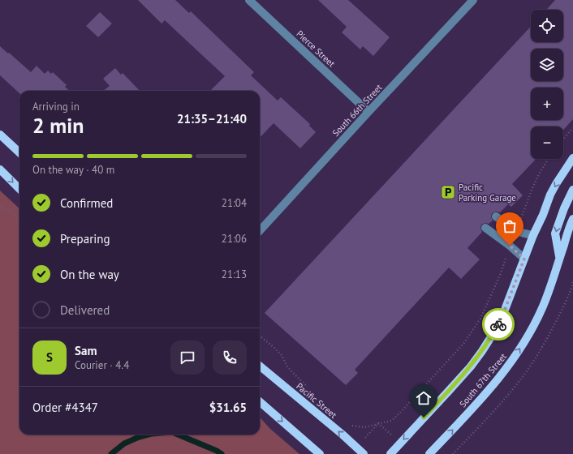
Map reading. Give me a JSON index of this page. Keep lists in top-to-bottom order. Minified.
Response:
{"streets":{"main road":["South 67th Street","Pacific Street"],"street":["Pierce Street","South 66th Street"]},"crossings":[["Pierce Street","South 66th Street"]],"places":{"parking":["Pacific Parking Garage"]},"page":{"map_buttons":["+","−"],"heading":["2 min","Arriving in","21:35–21:40"],"panel":["Sam","Courier · 4.4","Order #4347","$31.65"],"bar":"On the way · 40 m","list":[["Confirmed","21:04"],["Preparing","21:06"],["On the way","21:13"],"Delivered"],"round":"S"}}
